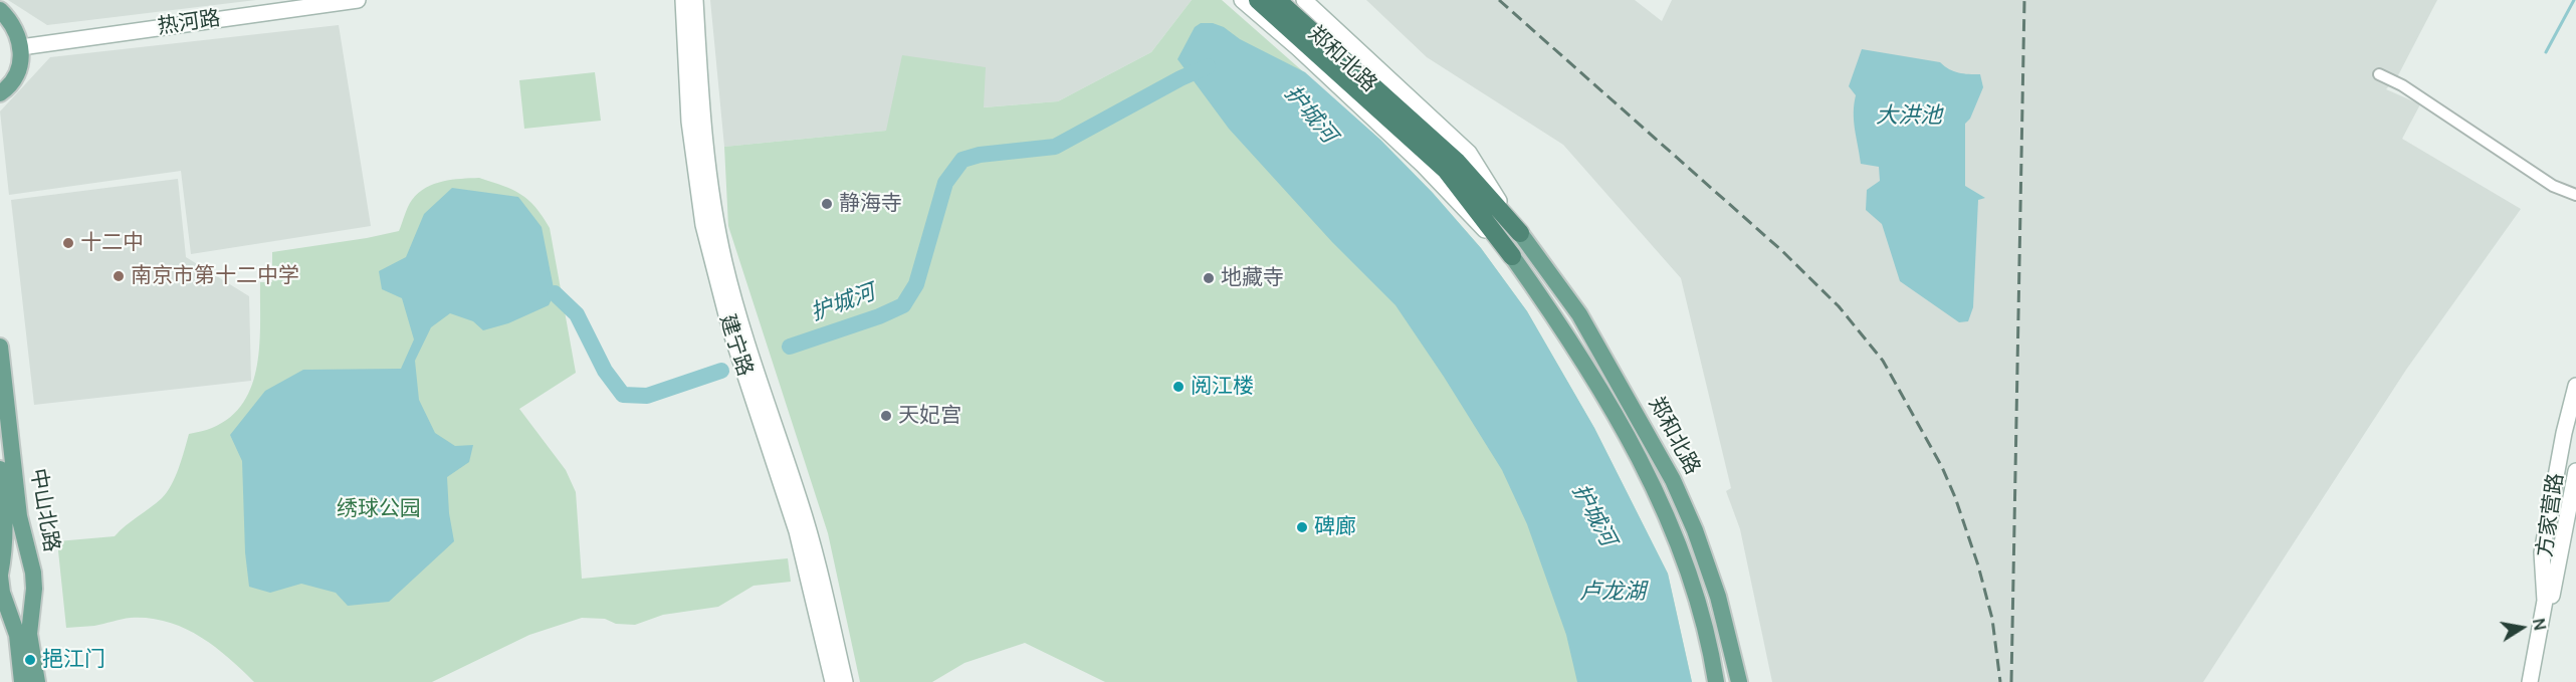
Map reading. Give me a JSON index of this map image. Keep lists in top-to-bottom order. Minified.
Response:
{"streets":{"highway":["郑和北路"],"main road":["热河路","建宁路","中山北路","方家营路"]},"water":["护城河","大洪池","卢龙湖"],"parks":["绣球公园"],"places":["静海寺","十二中","南京市第十二中学","地藏寺","阅江楼","天妃宫","碑廊","挹江门"],"north":"right"}
